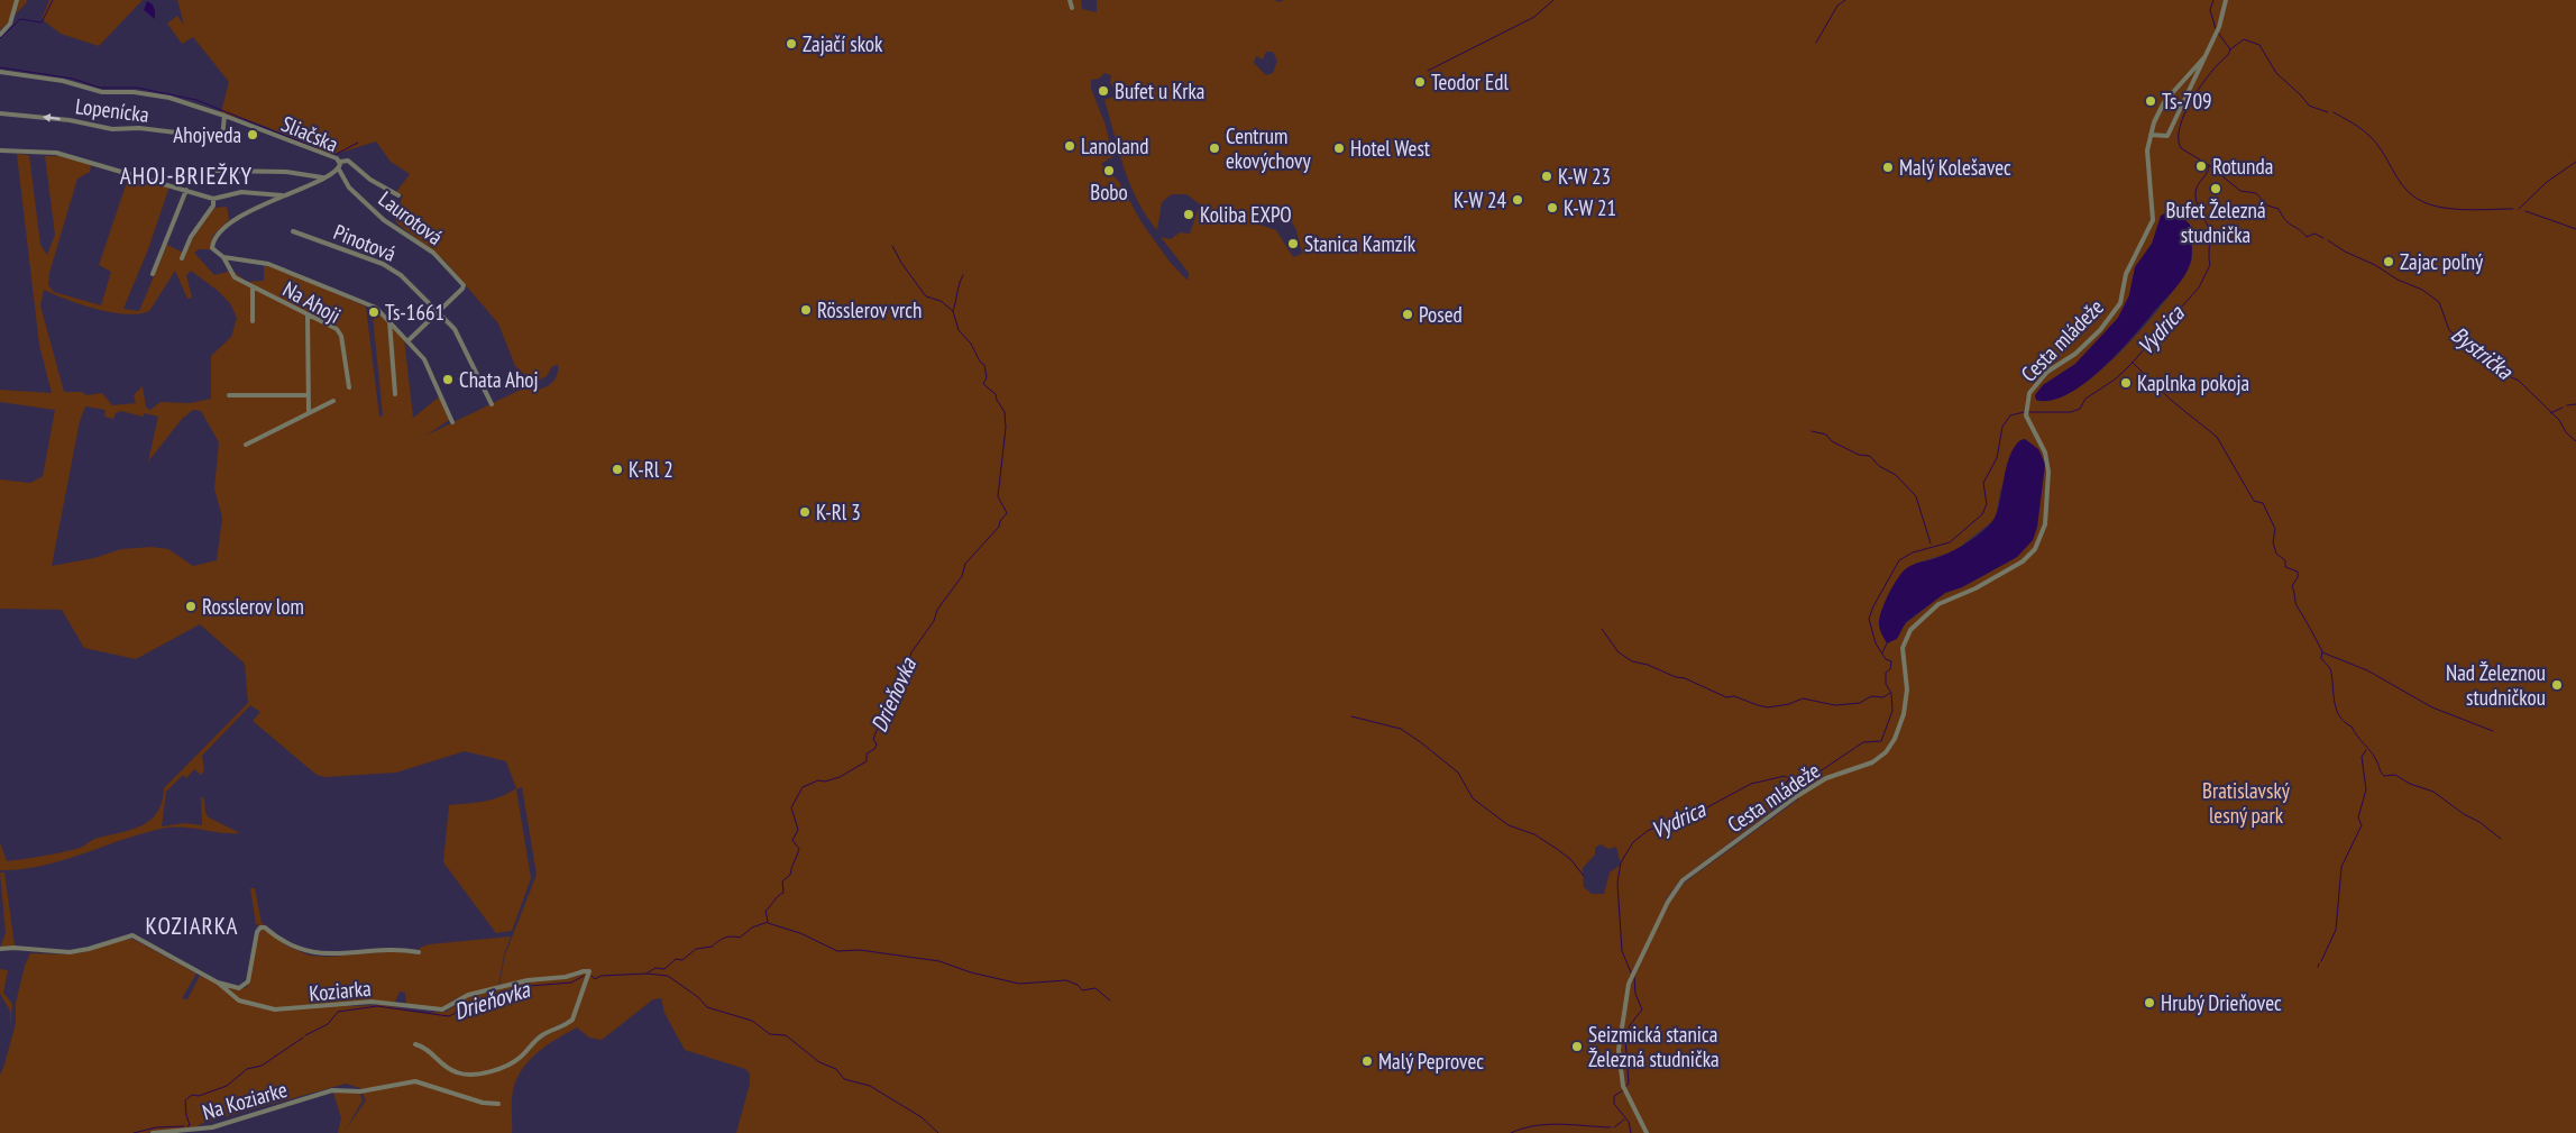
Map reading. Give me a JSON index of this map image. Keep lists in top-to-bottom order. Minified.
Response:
{"streets":{"street":["Lopenícka","Sliačska","Laurotová","Pinotová","Na Ahoji","Cesta mládeže","Koziarka","Na Koziarke"]},"crossings":[["Lopenícka","Sliačska"],["Sliačska","Laurotová"],["Sliačska","Na Ahoji"],["Laurotová","Pinotová"]],"districts":["AHOJ-BRIEŽKY","KOZIARKA"],"water":["Vydrica","Bystrička","Drieňovka"],"parks":["Bratislavský lesný park"],"places":["Zajačí skok","Teodor Edl","Bufet u Krka","Ts-709","Ahojveda","Lanoland","Centrum ekovýchovy","Hotel West","Rotunda","Malý Kolešavec","Bobo","K-W 23","Bufet Železná studnička","K-W 24","K-W 21","Koliba EXPO","Stanica Kamzík","Zajac poľný","Rösslerov vrch","Ts-1661","Posed","Chata Ahoj","Kaplnka pokoja","K-Rl 2","K-Rl 3","Rosslerov lom","Nad Železnou studničkou","Hrubý Drieňovec","Seizmická stanica Železná studnička","Malý Peprovec"]}
